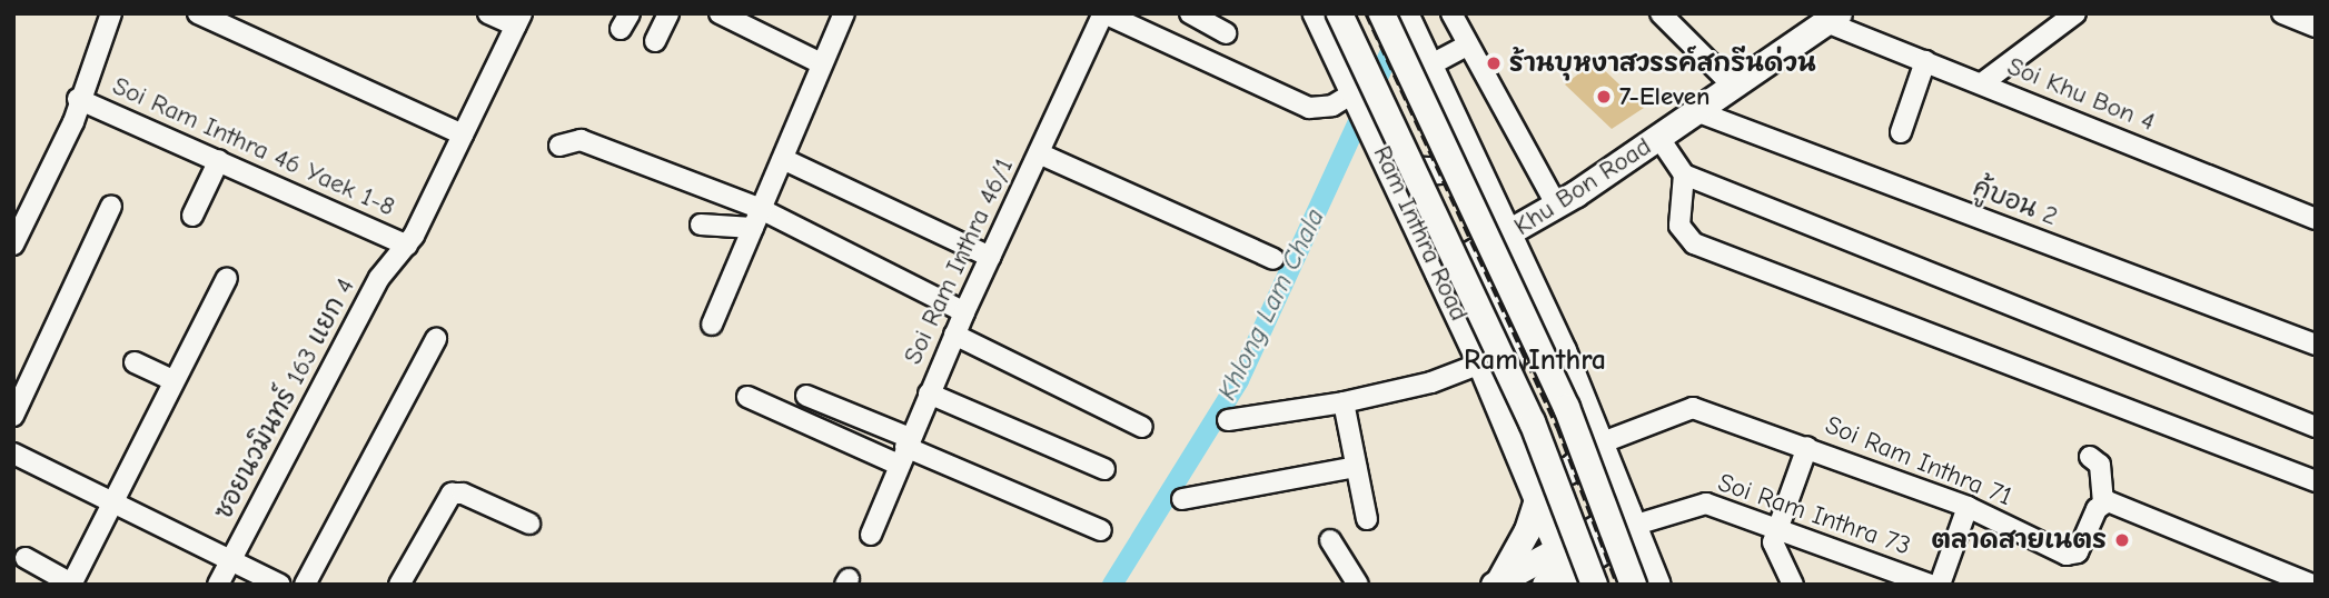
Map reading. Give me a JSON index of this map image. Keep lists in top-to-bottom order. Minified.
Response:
{"streets":{"main road":["Khu Bon Road","Ram Inthra Road"],"street":["Soi Khu Bon 4","Soi Ram Inthra 46 Yaek 1-8","คู้บอน 2","Soi Ram Inthra 46/1","ซอยนวมินทร์ 163 แยก 4","Soi Ram Inthra 71","Soi Ram Inthra 73"]},"crossings":[["Soi Khu Bon 4","Khu Bon Road"],["Soi Ram Inthra 46 Yaek 1-8","ซอยนวมินทร์ 163 แยก 4"],["Khu Bon Road","คู้บอน 2"],["Khu Bon Road","Ram Inthra Road"],["Ram Inthra Road","Soi Ram Inthra 46/1"]],"districts":["Ram Inthra"],"water":["Khlong Lam Chala"],"places":["ร้านบุหงาสวรรค์สกรีนด่วน","7-Eleven","ตลาดสายเนตร"]}
